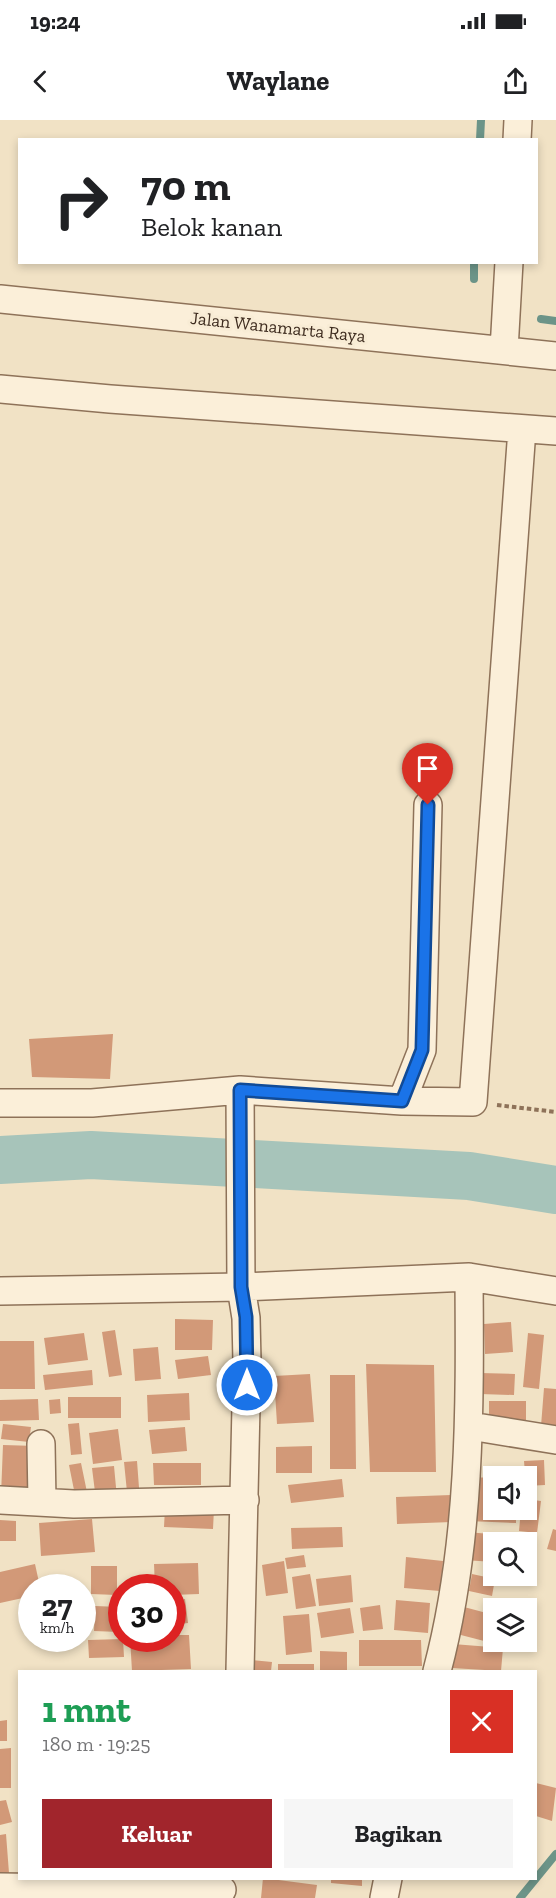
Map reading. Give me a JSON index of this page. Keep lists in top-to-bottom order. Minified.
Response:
{"streets":{"street":["Jalan Wanamarta Raya"]},"page":{"status":"19:24","header":"Waylane","turn":["70 m","Belok kanan"],"speed":"27 km/h","limit":"30","heading":["1 mnt","180 m · 19:25"],"buttons":["Keluar","Bagikan"]}}
